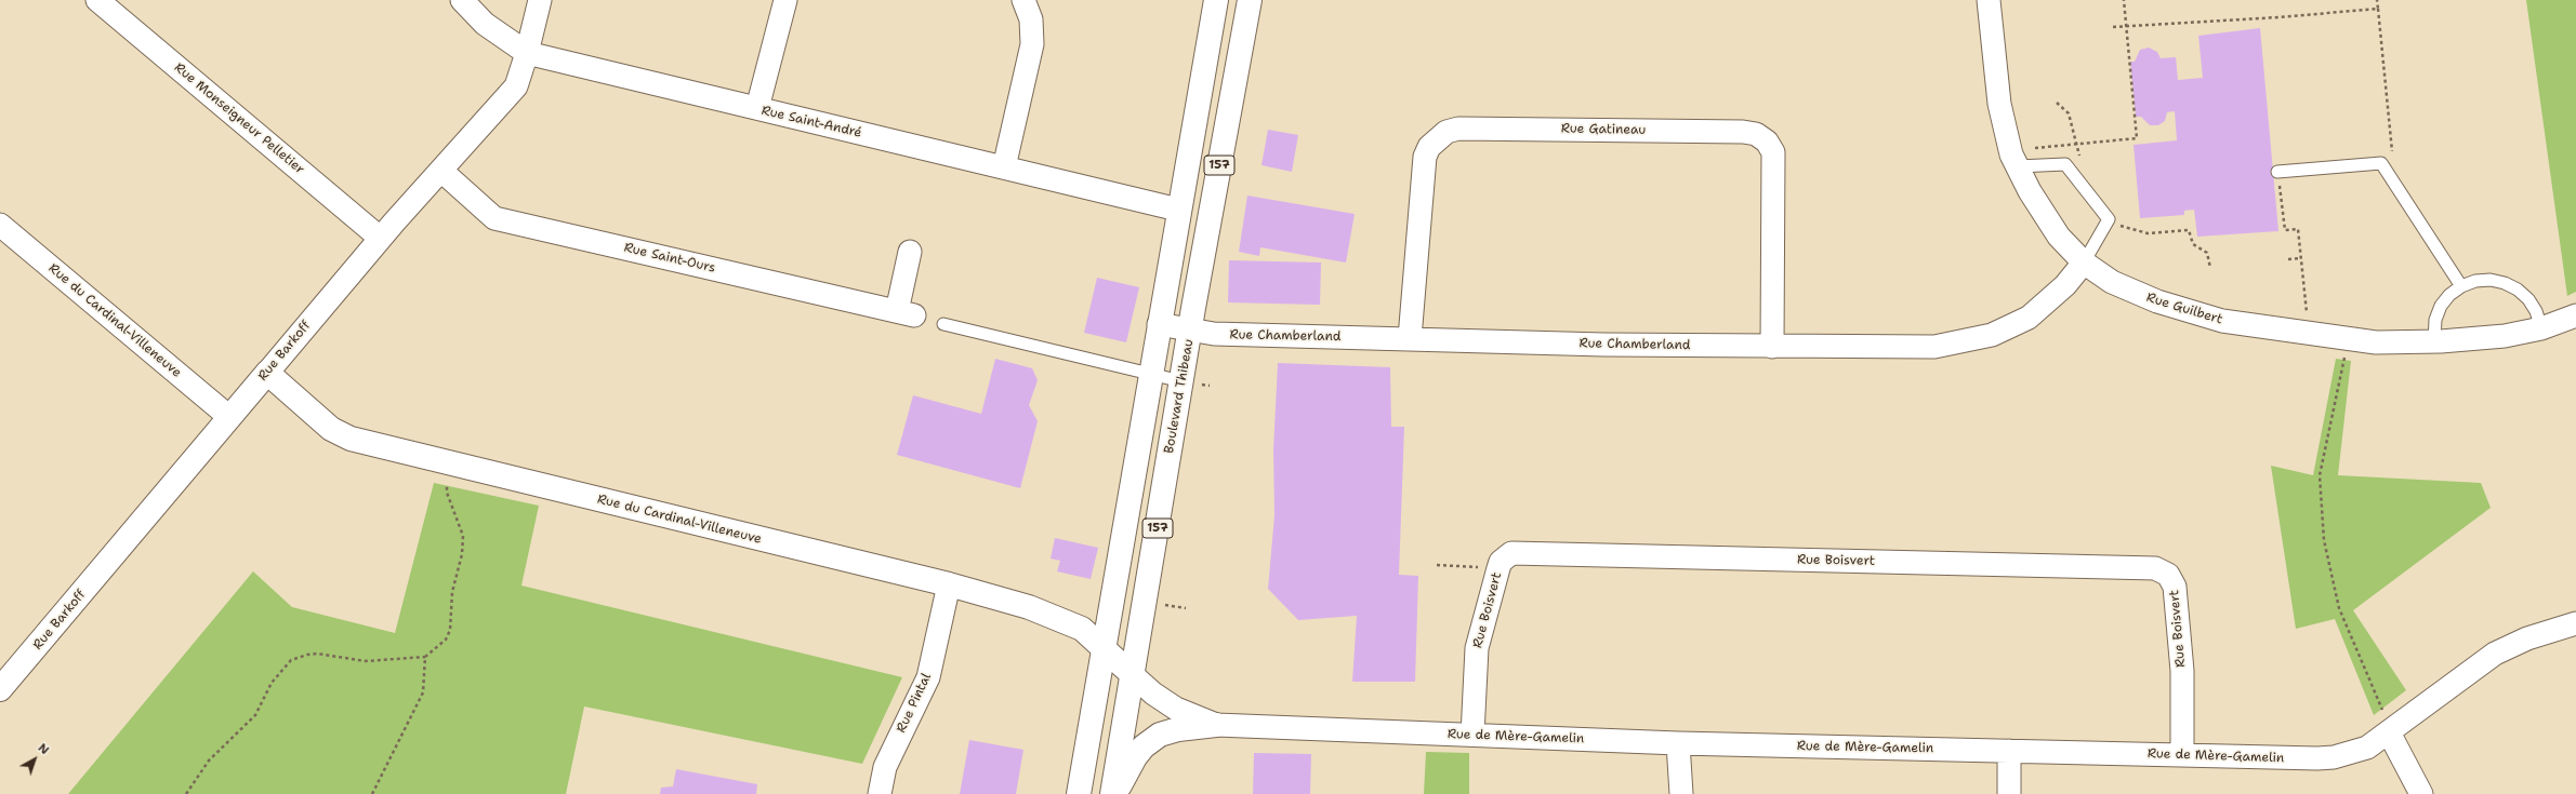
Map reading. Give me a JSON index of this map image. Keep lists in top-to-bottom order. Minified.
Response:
{"streets":{"main road":["157","Rue du Cardinal-Villeneuve","Rue Barkoff","Boulevard Thibeau"],"street":["Rue Monseigneur Pelletier","Rue Saint-André","Rue Gatineau","Rue Saint-Ours","Rue Guilbert","Rue Chamberland","Rue Boisvert","Rue Pintal","Rue de Mère-Gamelin"]},"crossings":[["Rue Monseigneur Pelletier","Rue Barkoff"],["Rue Saint-André","157"],["Rue Saint-André","Rue Barkoff"],["Rue Gatineau","Rue Chamberland"],["157","Rue du Cardinal-Villeneuve"],["157","Rue Chamberland"],["Rue Saint-Ours","Rue Barkoff"],["Rue Guilbert","Rue Chamberland"],["Rue du Cardinal-Villeneuve","Rue Barkoff"],["Rue du Cardinal-Villeneuve","Boulevard Thibeau"],["Rue du Cardinal-Villeneuve","Rue Pintal"],["Rue du Cardinal-Villeneuve","Rue de Mère-Gamelin"],["Rue Chamberland","Boulevard Thibeau"],["Boulevard Thibeau","Rue de Mère-Gamelin"],["Rue Boisvert","Rue de Mère-Gamelin"]],"north":"top right"}
